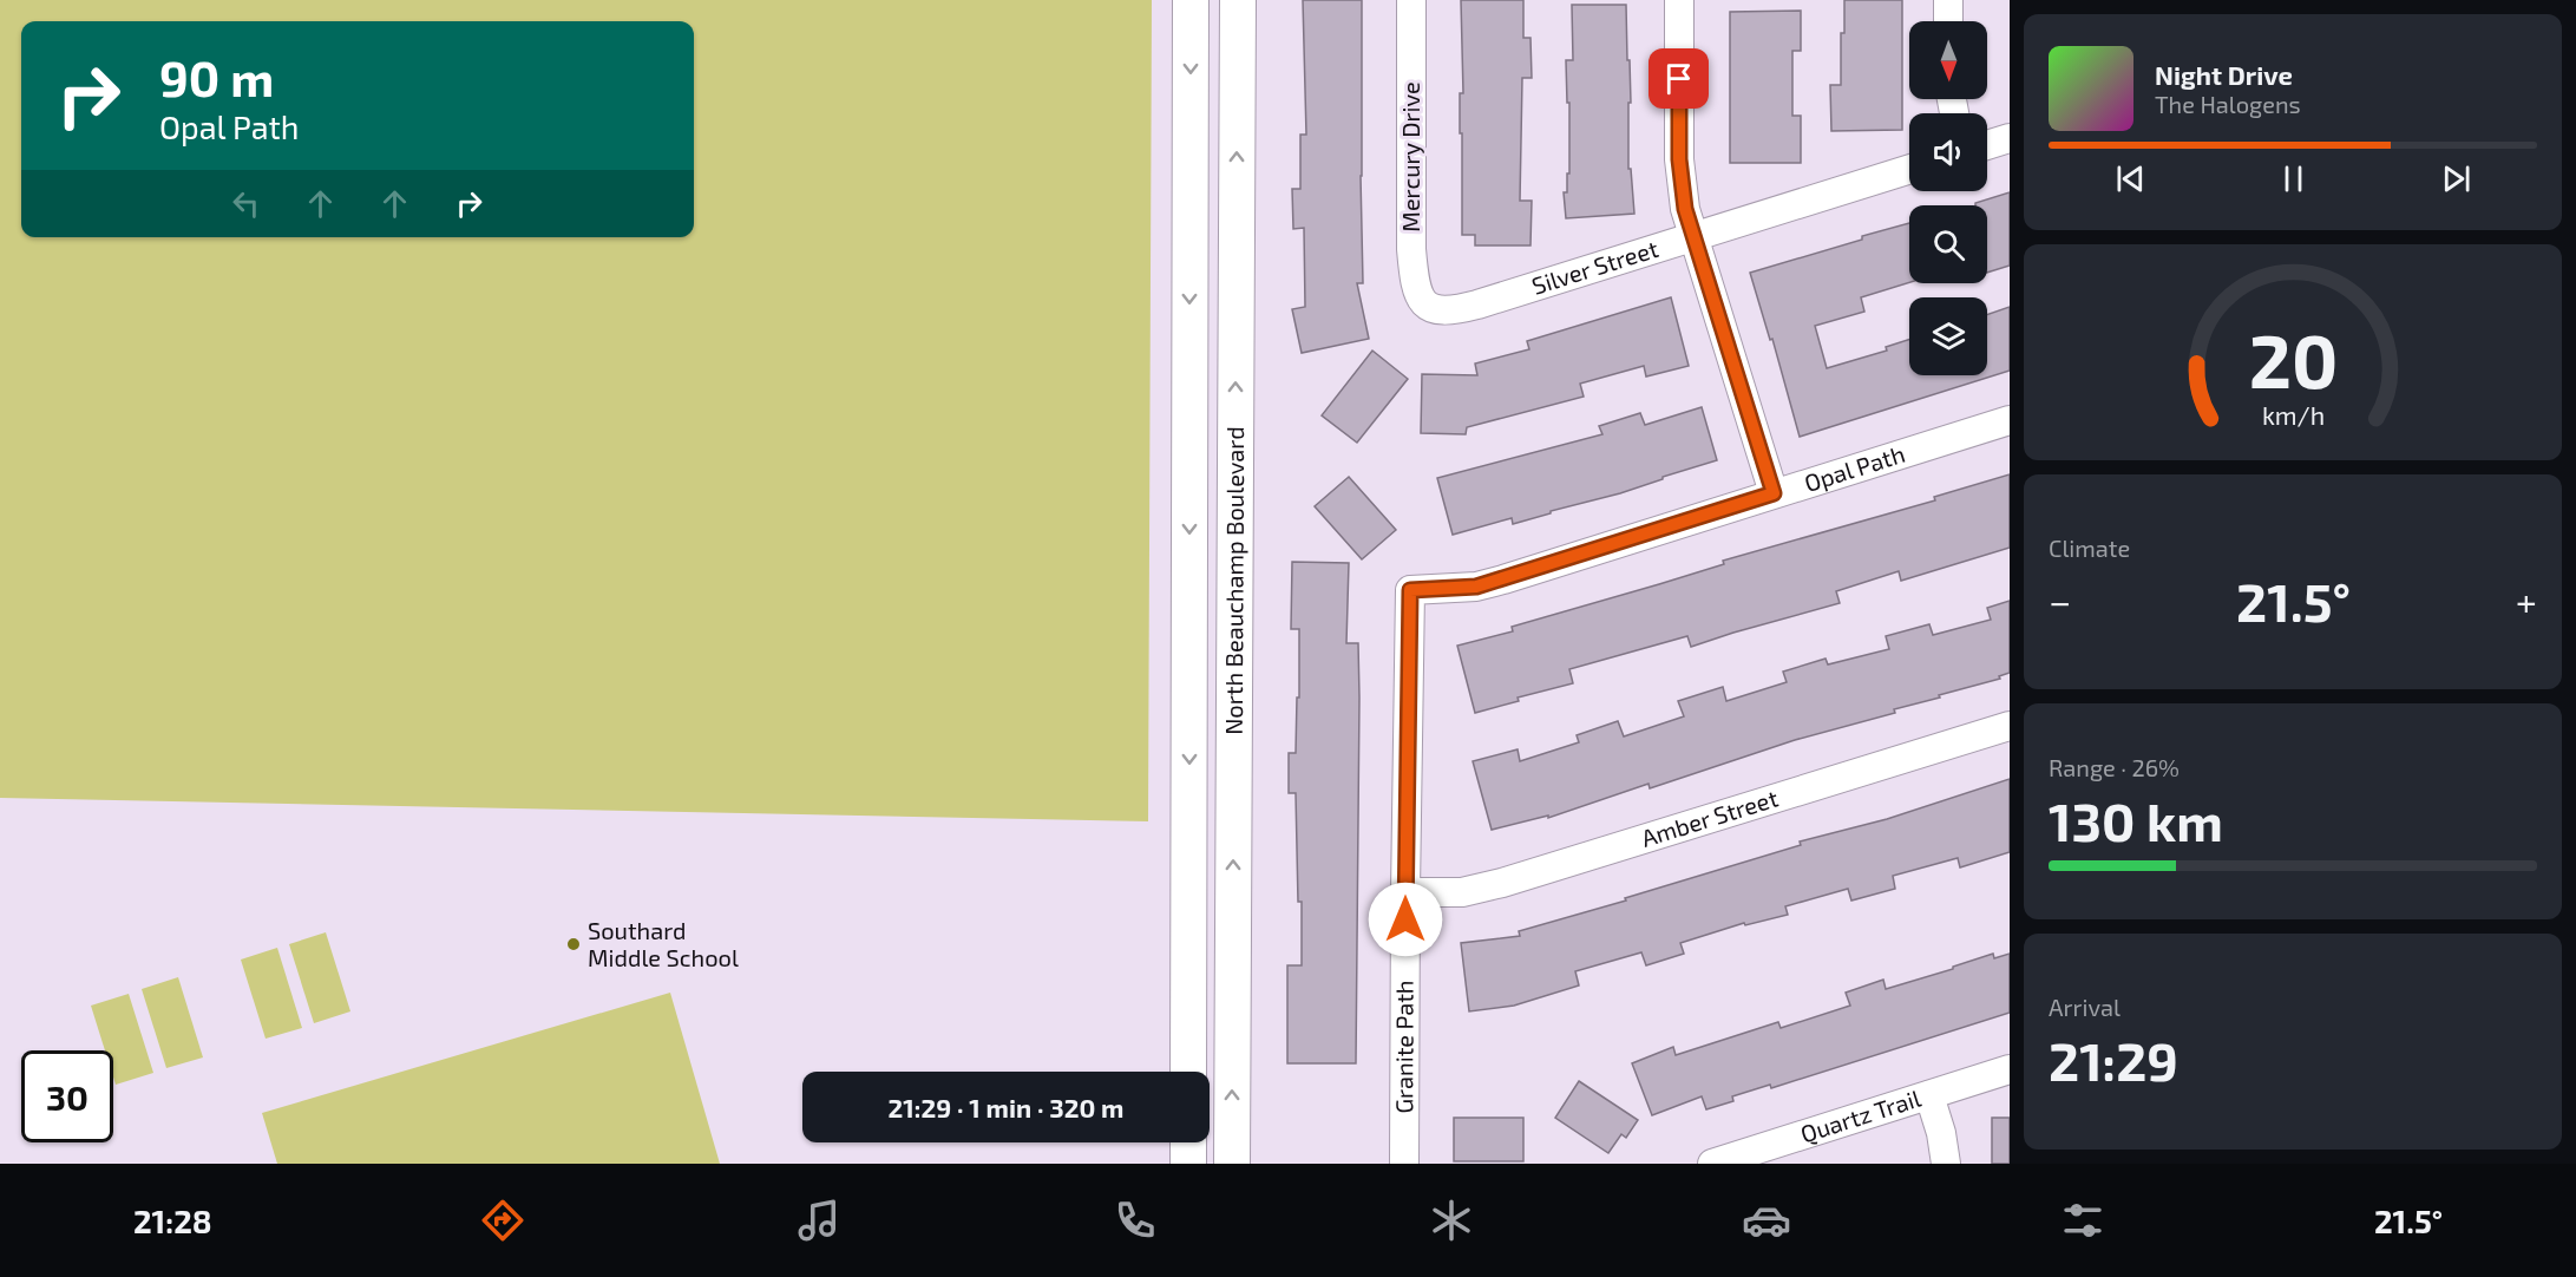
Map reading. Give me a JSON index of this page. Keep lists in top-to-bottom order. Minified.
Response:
{"streets":{"street":["Mercury Drive","Silver Street","Opal Path","North Beauchamp Boulevard","Amber Street","Granite Path","Quartz Trail"]},"crossings":[["Mercury Drive","Silver Street"],["Opal Path","Granite Path"],["Amber Street","Granite Path"]],"places":["Southard Middle School"],"north":"bottom","page":{"turn":["90 m","Opal Path"],"song":["Night Drive","The Halogens"],"tile":["Climate",["Range · 26%","130 km"],["Arrival","21:29"]],"heat":["−","21.5°","+"],"limit":"30","trip":"21:29 · 1 min · 320 m","tabs":["21:28","21.5°"],"gauge":["20","km/h"]}}
